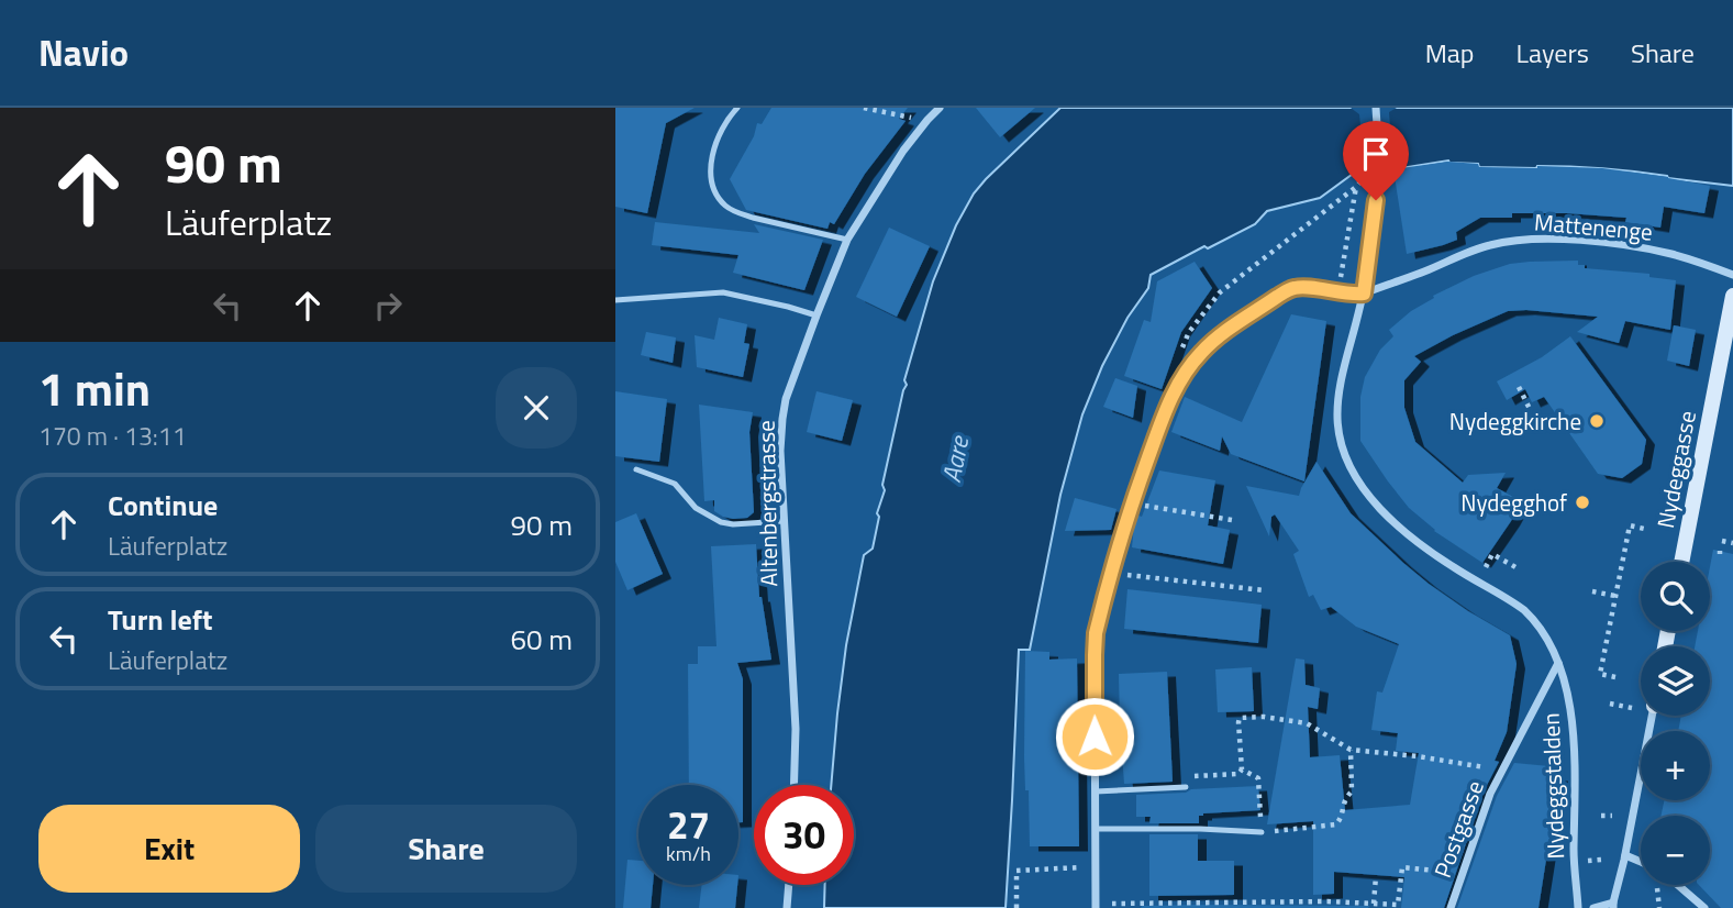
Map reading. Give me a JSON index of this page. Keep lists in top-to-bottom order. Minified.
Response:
{"streets":{"street":["Mattenenge","Nydeggasse","Altenbergstrasse","Nydeggstalden","Postgasse"]},"crossings":[["Mattenenge","Nydeggstalden"],["Nydeggstalden","Postgasse"]],"water":["Aare"],"places":["Nydeggkirche","Nydegghof"],"page":{"header":"Navio","nav":["Map","Layers","Share"],"turn":["90 m","Läuferplatz"],"heading":["1 min","170 m · 13:11"],"list":[{"name":"Continue","note":"Läuferplatz","value":"90 m"},{"name":"Turn left","note":"Läuferplatz","value":"60 m"}],"map_buttons":["+","−"],"speed":"27 km/h","limit":"30","buttons":["Exit","Share"]}}
